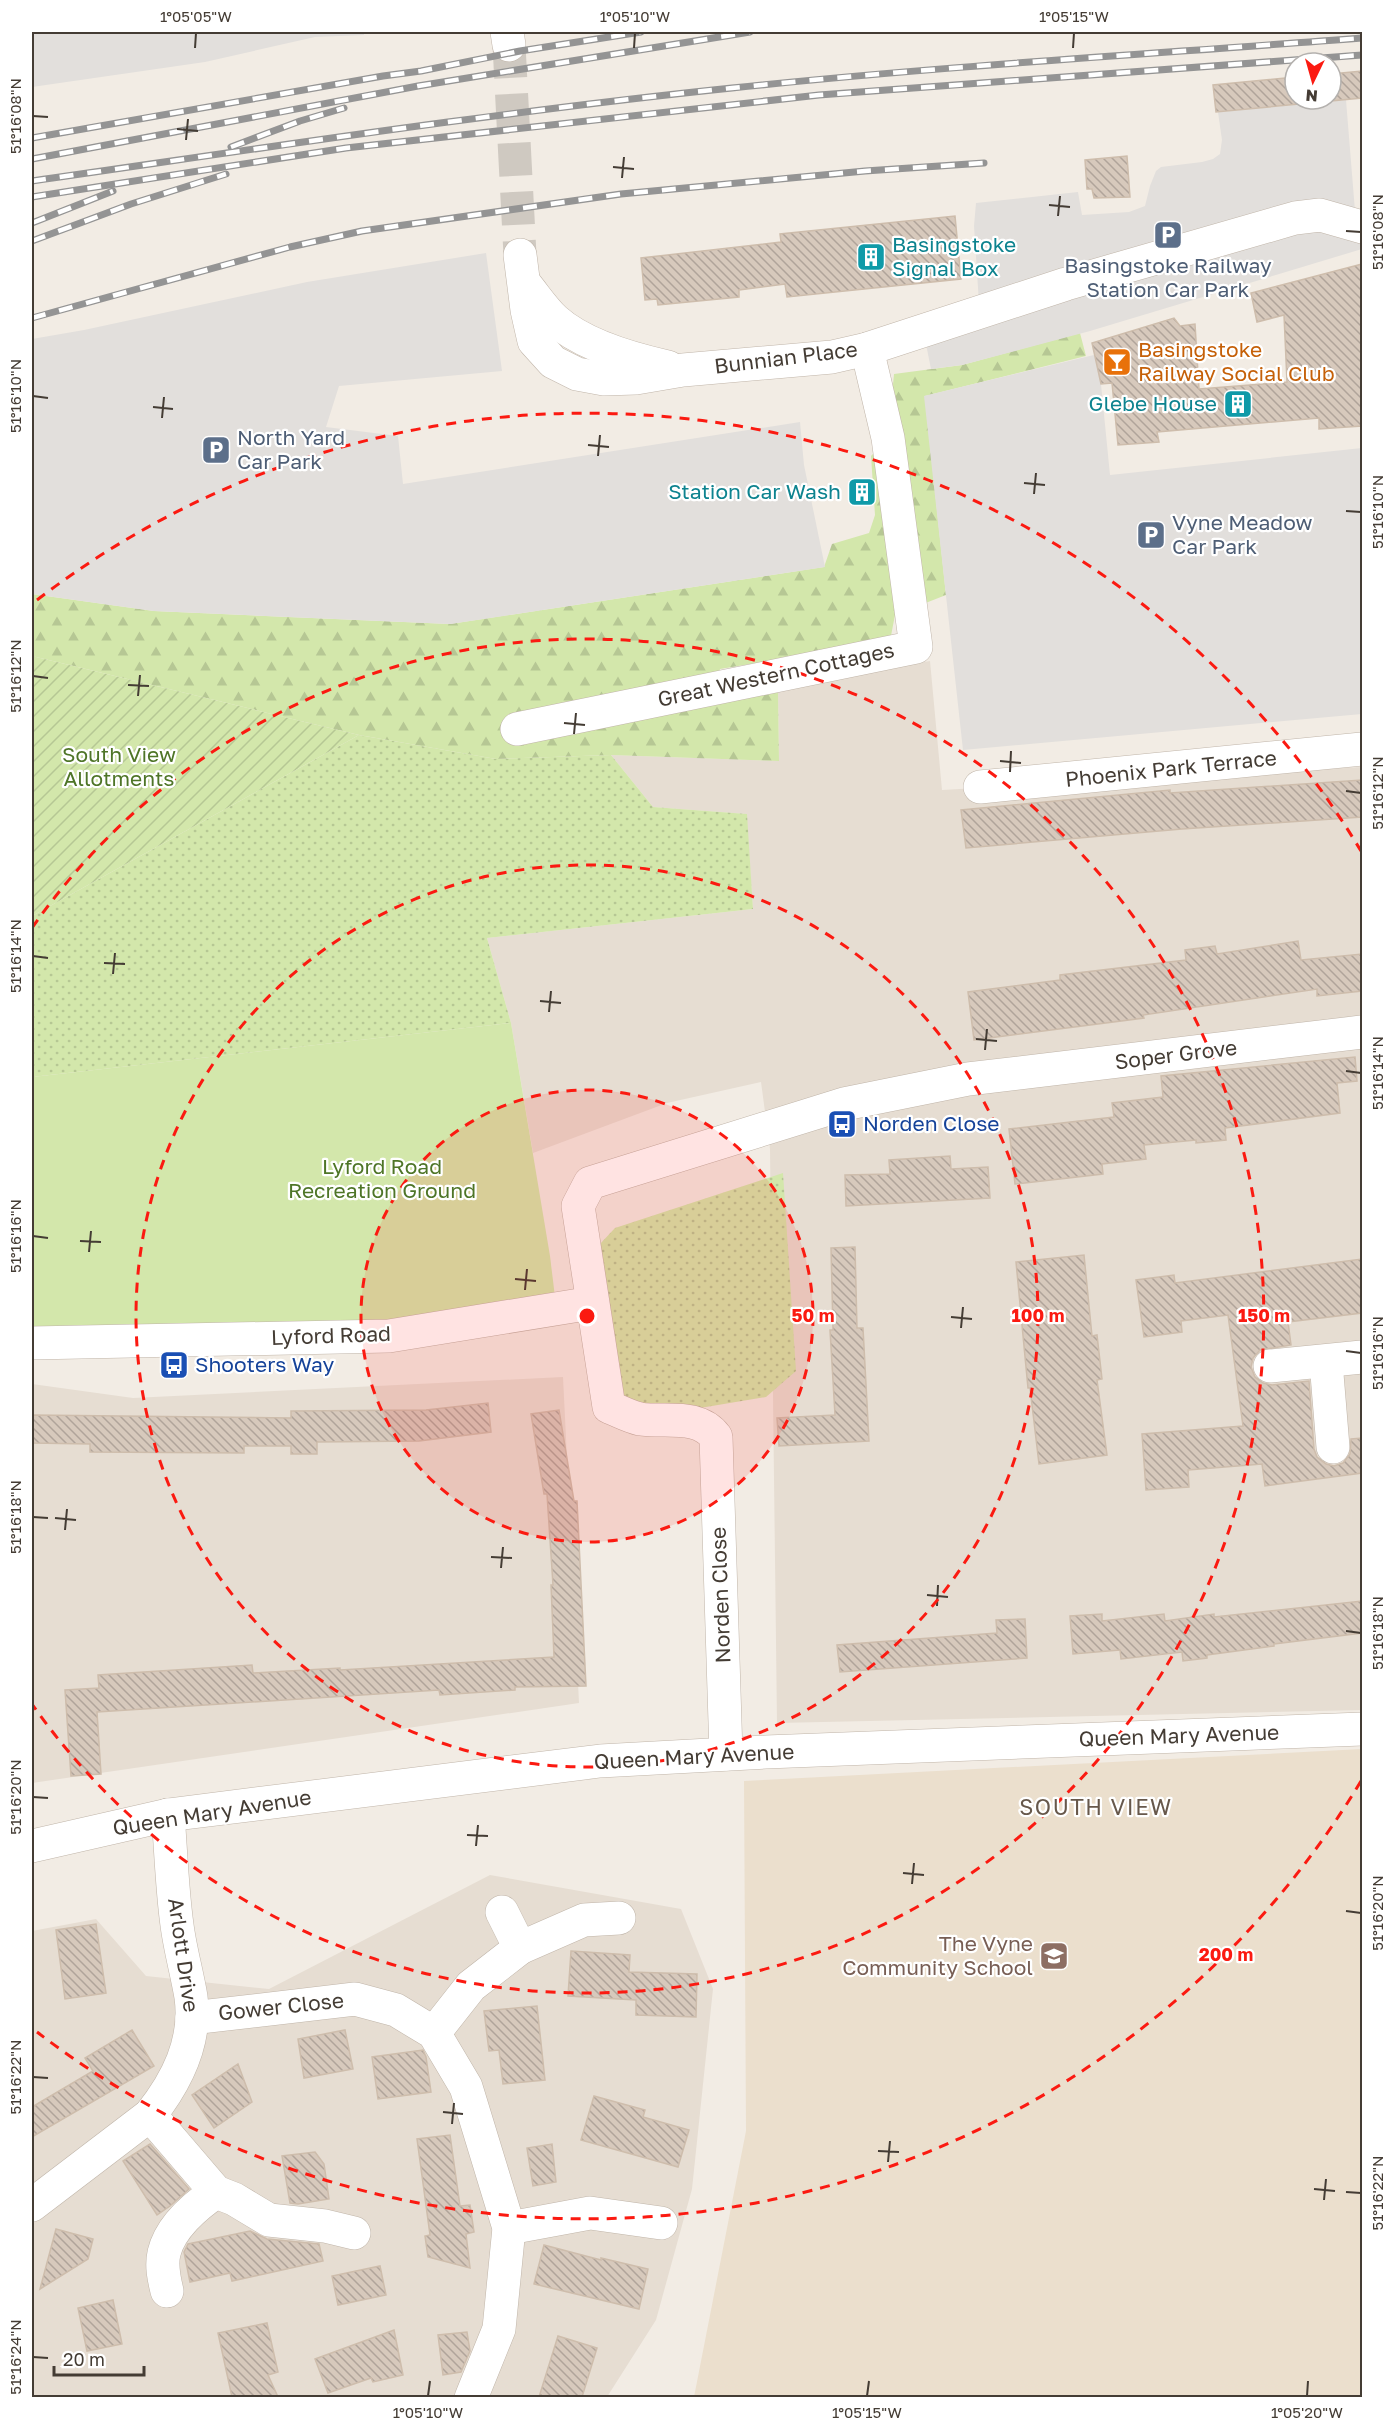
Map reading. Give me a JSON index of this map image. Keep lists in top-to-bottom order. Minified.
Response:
{"streets":{"street":["Bunnian Place","Great Western Cottages","Phoenix Park Terrace","Soper Grove","Lyford Road","Norden Close","Queen Mary Avenue","Arlott Drive","Gower Close"]},"crossings":[["Bunnian Place","Great Western Cottages"],["Soper Grove","Norden Close"],["Lyford Road","Norden Close"],["Norden Close","Queen Mary Avenue"],["Queen Mary Avenue","Arlott Drive"],["Arlott Drive","Gower Close"]],"districts":["SOUTH VIEW"],"parks":["South View Allotments","Lyford Road Recreation Ground"],"places":{"parking":["Basingstoke Railway Station Car Park","North Yard Car Park","Vyne Meadow Car Park"],"building":["Basingstoke Signal Box","Glebe House","Station Car Wash"],"bar":["Basingstoke Railway Social Club"],"bus stop":["Norden Close","Shooters Way"],"school or university":["The Vyne Community School"]},"scale_bar":"20 m","north":"bottom","coordinates":["1°05'05\"W","1°05'10\"W","1°05'15\"W","51°16'08\"N","51°16'10\"N","51°16'12\"N","51°16'14\"N","51°16'16\"N","51°16'18\"N","51°16'20\"N","51°16'22\"N","51°16'24\"N","1°05'20\"W"],"rings":["50 m","100 m","150 m","200 m"]}
